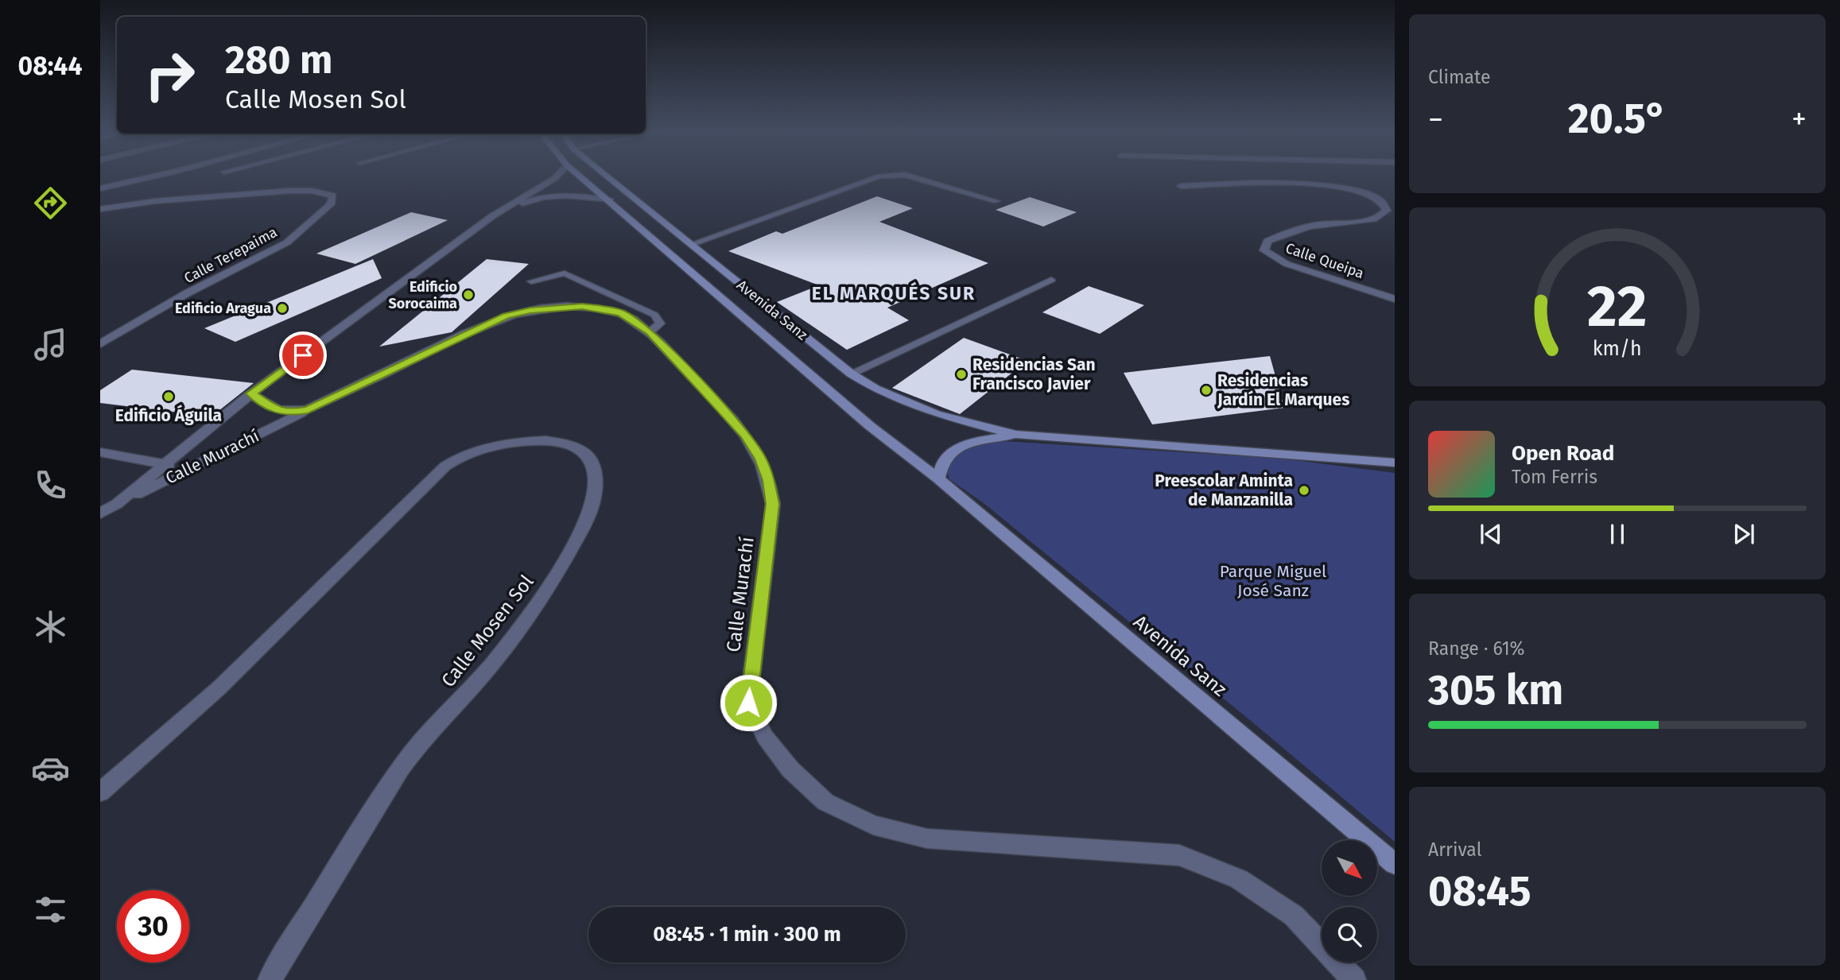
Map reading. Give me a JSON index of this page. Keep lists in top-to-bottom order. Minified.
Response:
{"streets":{"street":["Calle Terepaima","Calle Queipa","Avenida Sanz","Calle Murachí","Calle Mosen Sol"]},"districts":["EL MARQUÉS SUR"],"parks":["Parque Miguel José Sanz"],"places":["Edificio Sorocaima","Edificio Aragua","Residencias San Francisco Javier","Residencias Jardín El Marques","Edificio Águila","Preescolar Aminta de Manzanilla"],"north":"bottom right","page":{"tabs":"08:44","tile":["Climate",["Range · 61%","305 km"],["Arrival","08:45"]],"turn":["280 m","Calle Mosen Sol"],"heat":["−","20.5°","+"],"song":["Open Road","Tom Ferris"],"limit":"30","trip":"08:45 · 1 min · 300 m","gauge":["22","km/h"]}}
